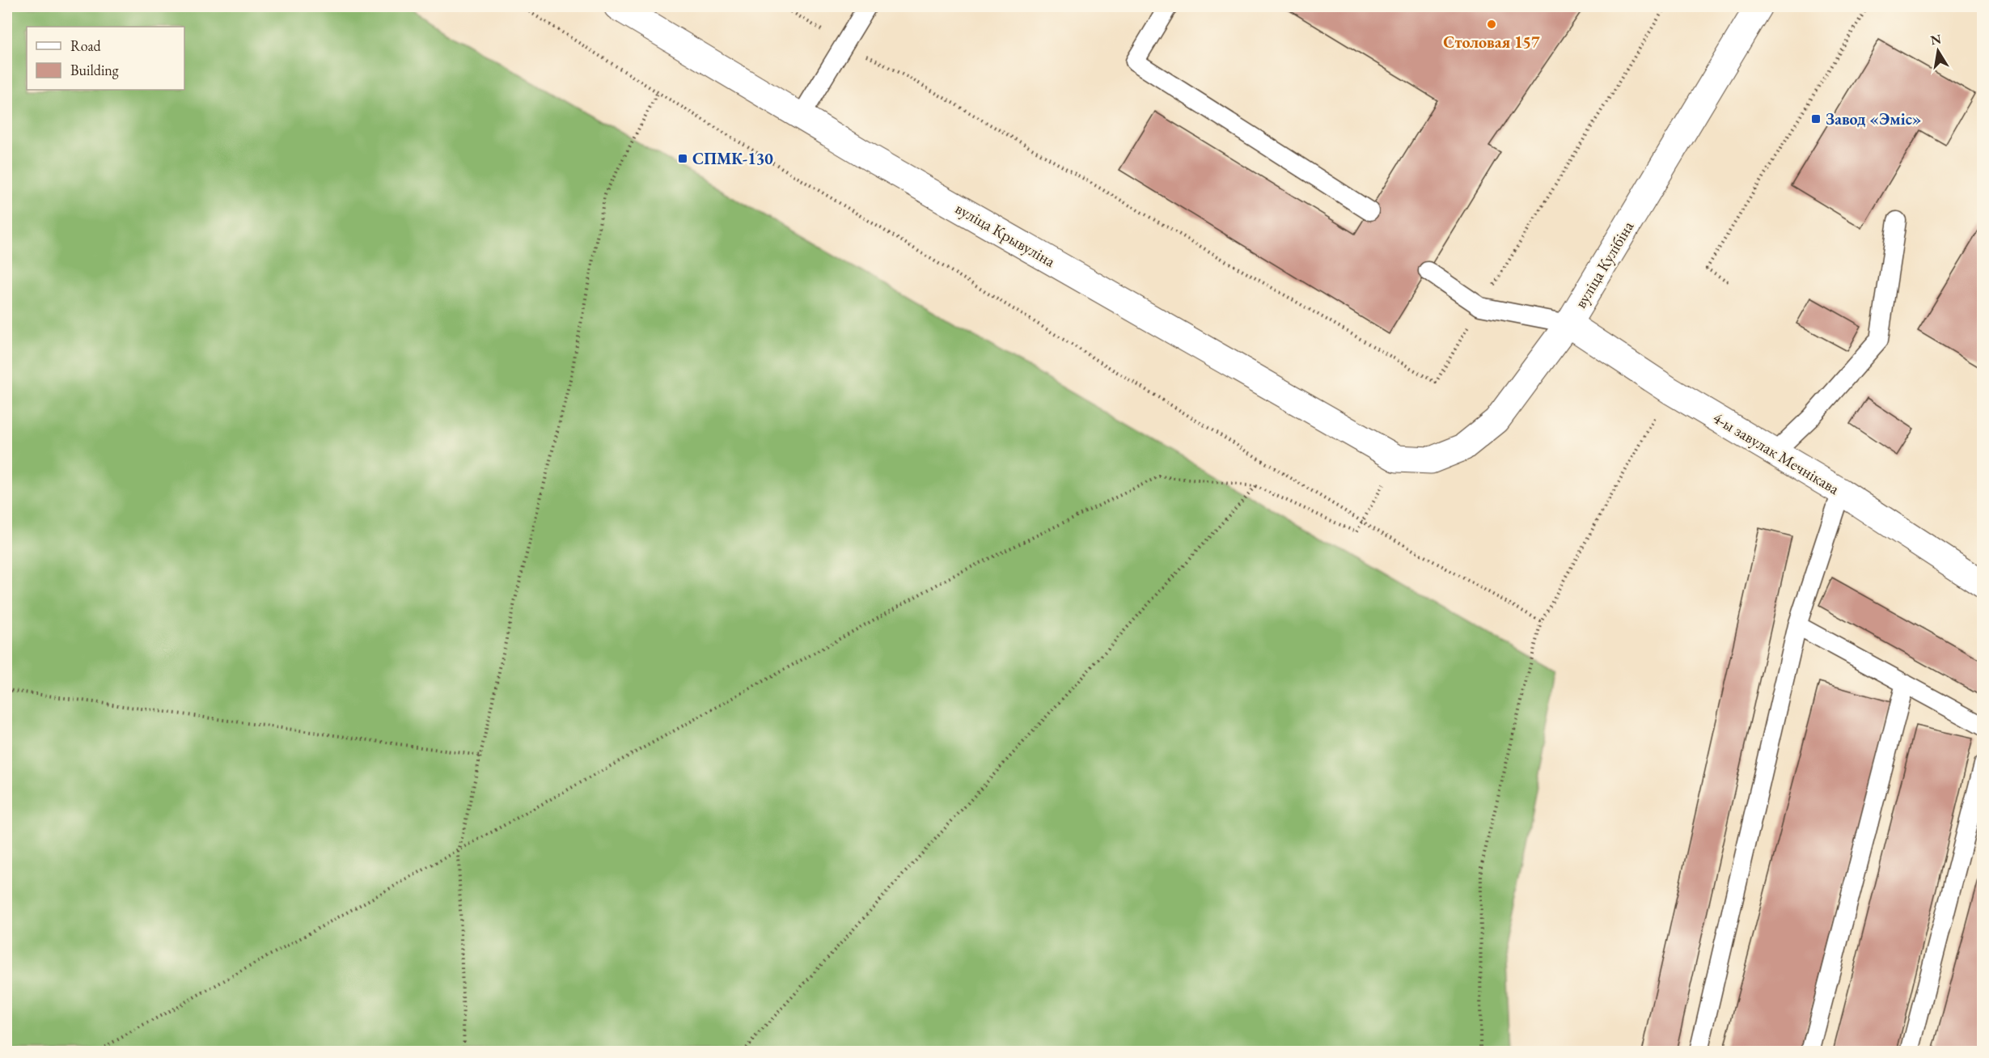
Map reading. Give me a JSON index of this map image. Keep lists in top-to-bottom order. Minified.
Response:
{"streets":{"main road":["вуліца Крывуліна","вуліца Кулібіна","4-ы завулак Мечнікава"]},"crossings":[["вуліца Крывуліна","вуліца Кулібіна"],["вуліца Кулібіна","4-ы завулак Мечнікава"]],"places":{"other":["Столовая 157"],"transit":["Завод «Эміс»","СПМК-130"]},"legend":["Road","Building"],"north":"top"}
